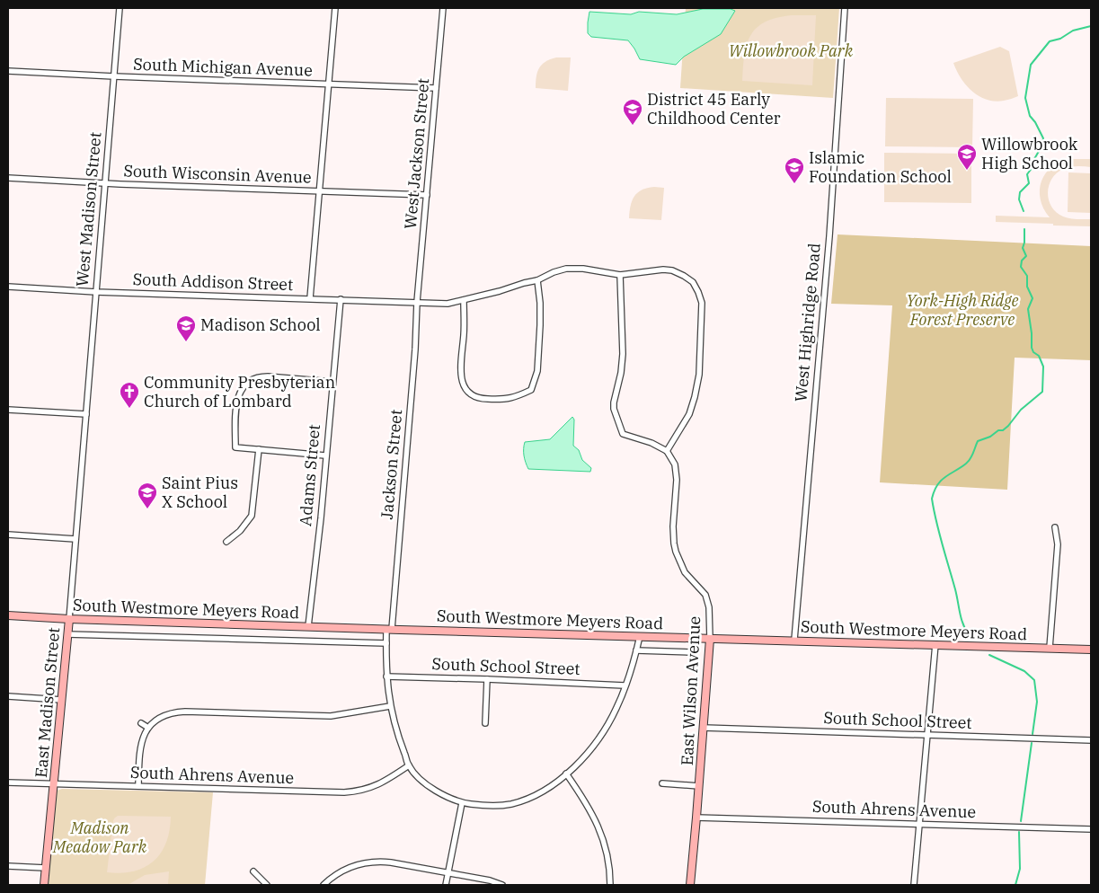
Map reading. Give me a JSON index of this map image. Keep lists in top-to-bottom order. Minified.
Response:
{"streets":{"street":["South Michigan Avenue","West Jackson Street","South Wisconsin Avenue","West Madison Street","South Addison Street","West Highridge Road","Jackson Street","Adams Street","South Westmore Meyers Road","South School Street","East Wilson Avenue","East Madison Street","South Ahrens Avenue"]},"crossings":[["South Michigan Avenue","West Jackson Street"],["South Michigan Avenue","West Madison Street"],["West Jackson Street","South Wisconsin Avenue"],["West Jackson Street","South Addison Street"],["West Jackson Street","Jackson Street"],["South Wisconsin Avenue","West Madison Street"],["West Madison Street","South Addison Street"],["West Madison Street","East Madison Street"],["South Addison Street","Jackson Street"],["South Addison Street","Adams Street"],["South Addison Street","East Wilson Avenue"],["West Highridge Road","South Westmore Meyers Road"],["Jackson Street","South Westmore Meyers Road"],["Jackson Street","South School Street"],["Jackson Street","South Ahrens Avenue"],["Adams Street","South Westmore Meyers Road"],["South Westmore Meyers Road","East Wilson Avenue"],["South Westmore Meyers Road","East Madison Street"],["South School Street","East Wilson Avenue"],["East Wilson Avenue","South Ahrens Avenue"],["East Madison Street","South Ahrens Avenue"]],"parks":["Willowbrook Park","York-High Ridge Forest Preserve","Madison Meadow Park"],"places":{"school or university":["District 45 Early Childhood Center","Willowbrook High School","Islamic Foundation School","Madison School","Saint Pius X School"],"church":["Community Presbyterian Church of Lombard"]}}
